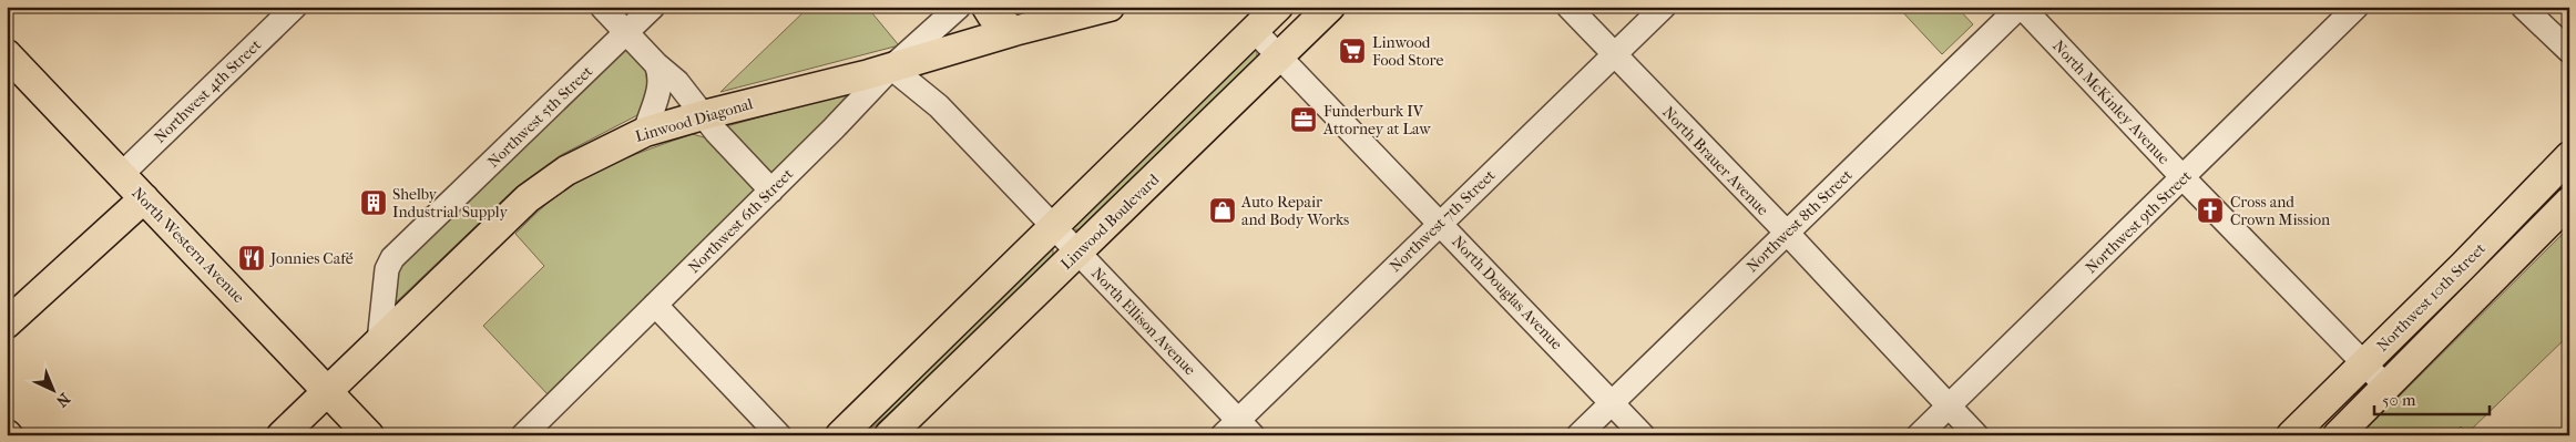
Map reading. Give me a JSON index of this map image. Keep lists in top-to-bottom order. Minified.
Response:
{"streets":{"main road":["Linwood Diagonal","Linwood Boulevard","North Western Avenue","Northwest 10th Street"],"street":["Northwest 4th Street","North McKinley Avenue","Northwest 5th Street","North Brauer Avenue","Northwest 6th Street","Northwest 7th Street","Northwest 8th Street","Northwest 9th Street","North Douglas Avenue","North Ellison Avenue"]},"crossings":[["Northwest 4th Street","North Western Avenue"],["North McKinley Avenue","Northwest 8th Street"],["North McKinley Avenue","Northwest 9th Street"],["North McKinley Avenue","Northwest 10th Street"],["Northwest 5th Street","Linwood Diagonal"],["Linwood Diagonal","Northwest 6th Street"],["Linwood Diagonal","North Western Avenue"],["Linwood Diagonal","North Ellison Avenue"],["North Brauer Avenue","Northwest 7th Street"],["North Brauer Avenue","Northwest 8th Street"],["North Brauer Avenue","Northwest 9th Street"],["Northwest 6th Street","North Ellison Avenue"],["Northwest 7th Street","North Douglas Avenue"],["Northwest 7th Street","North Ellison Avenue"],["Northwest 8th Street","North Douglas Avenue"],["Linwood Boulevard","North Douglas Avenue"],["Linwood Boulevard","North Ellison Avenue"]],"places":{"supermarket":["Linwood Food Store"],"office":["Funderburk IV Attorney at Law"],"building":["Shelby Industrial Supply"],"shop":["Auto Repair and Body Works"],"church":["Cross and Crown Mission"],"restaurant":["Jonnies Café"]},"scale_bar":"50 m","north":"bottom right"}
